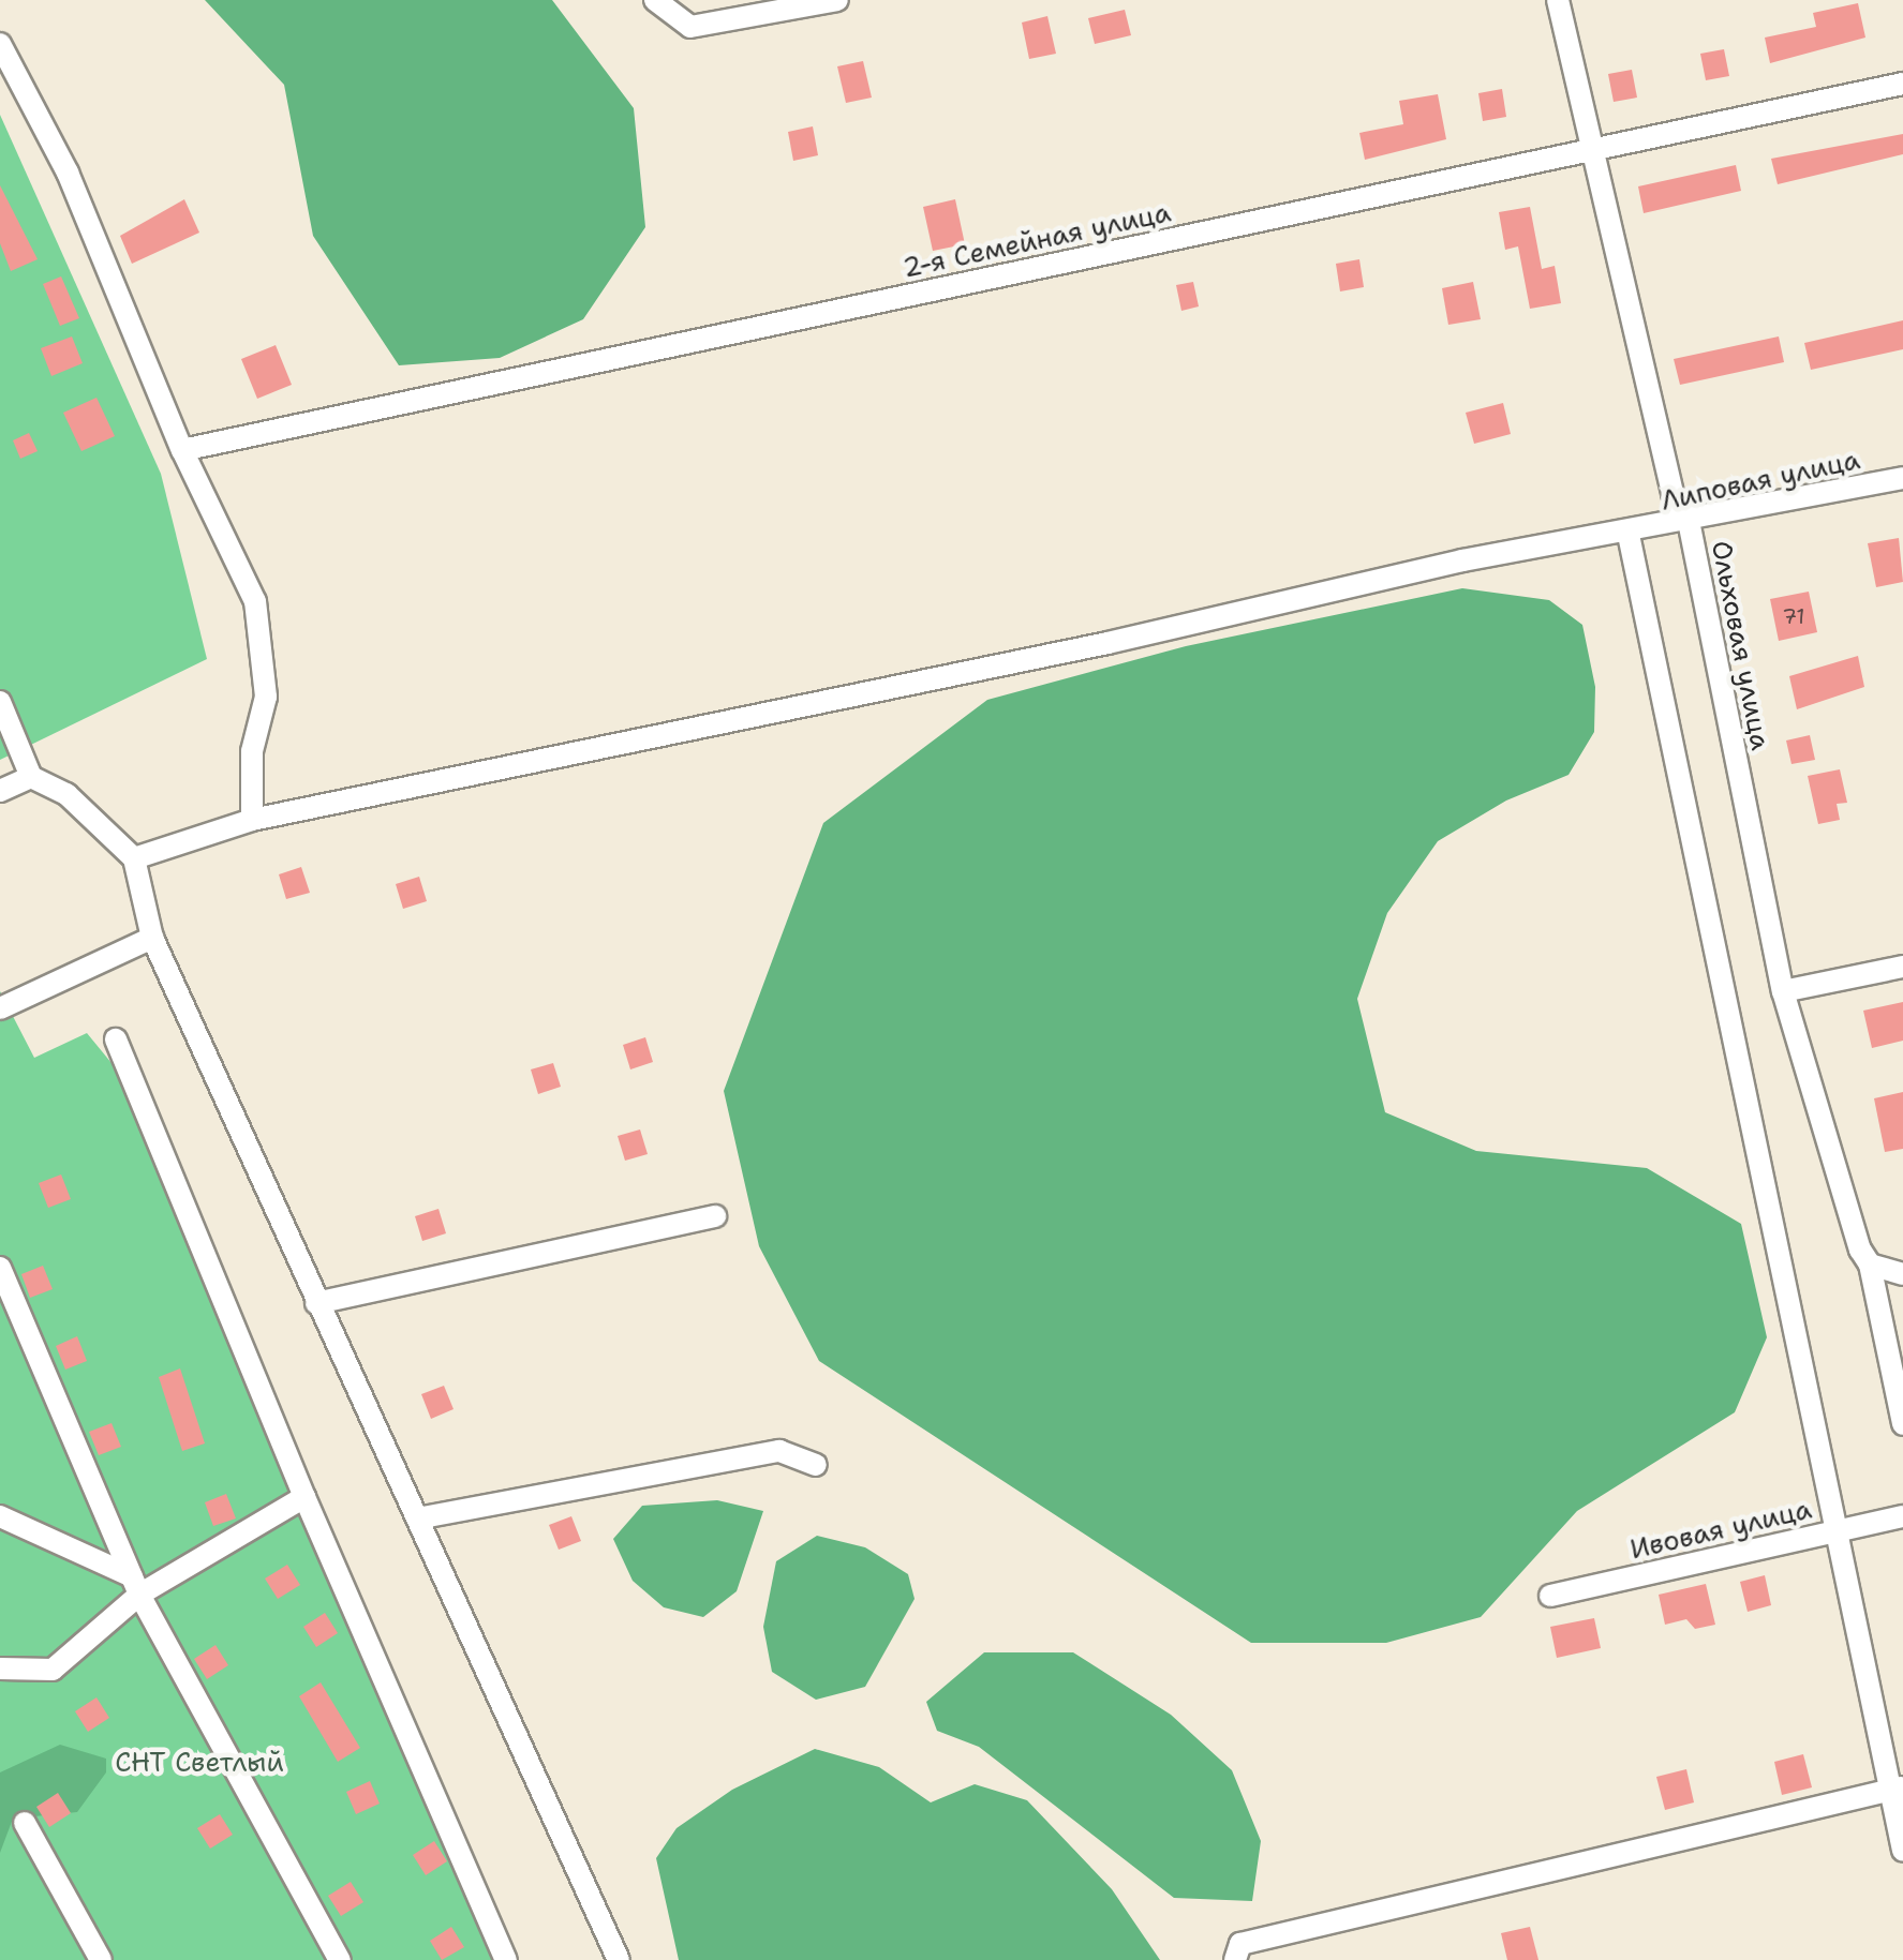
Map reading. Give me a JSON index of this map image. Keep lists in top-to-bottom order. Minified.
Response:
{"streets":{"street":["2-я Семейная улица","Липовая улица","Ольховая улица","Ивовая улица"]},"crossings":[["2-я Семейная улица","Ольховая улица"],["Липовая улица","Ольховая улица"]],"parks":["СНТ Светлый"],"house_numbers":["71"]}
